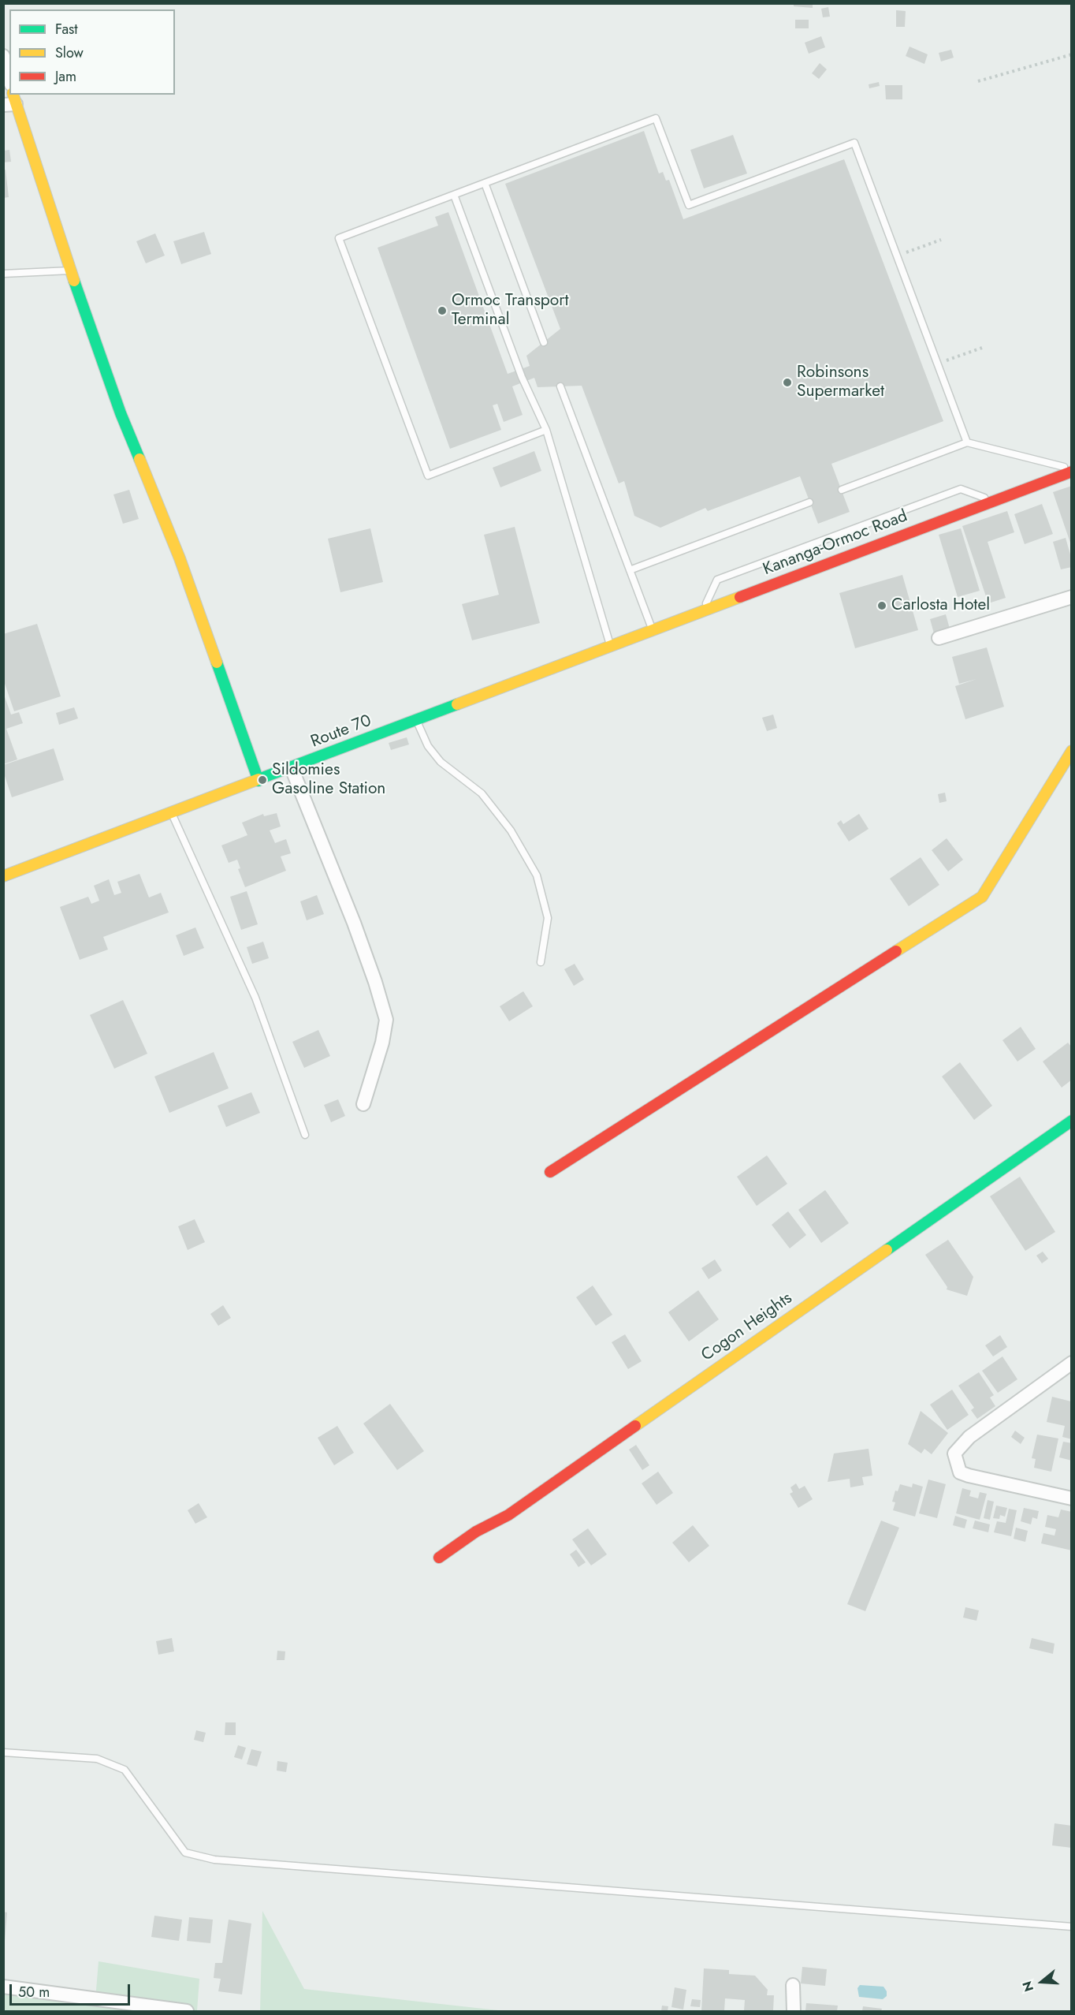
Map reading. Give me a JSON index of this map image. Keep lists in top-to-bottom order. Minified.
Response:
{"streets":{"main road":["Kananga-Ormoc Road","Route 70","Cogon Heights"]},"crossings":[["Kananga-Ormoc Road","Route 70"]],"places":["Ormoc Transport Terminal","Robinsons Supermarket","Carlosta Hotel","Sildomies Gasoline Station"],"legend":["Fast","Slow","Jam"],"scale_bar":"50 m","north":"left"}
